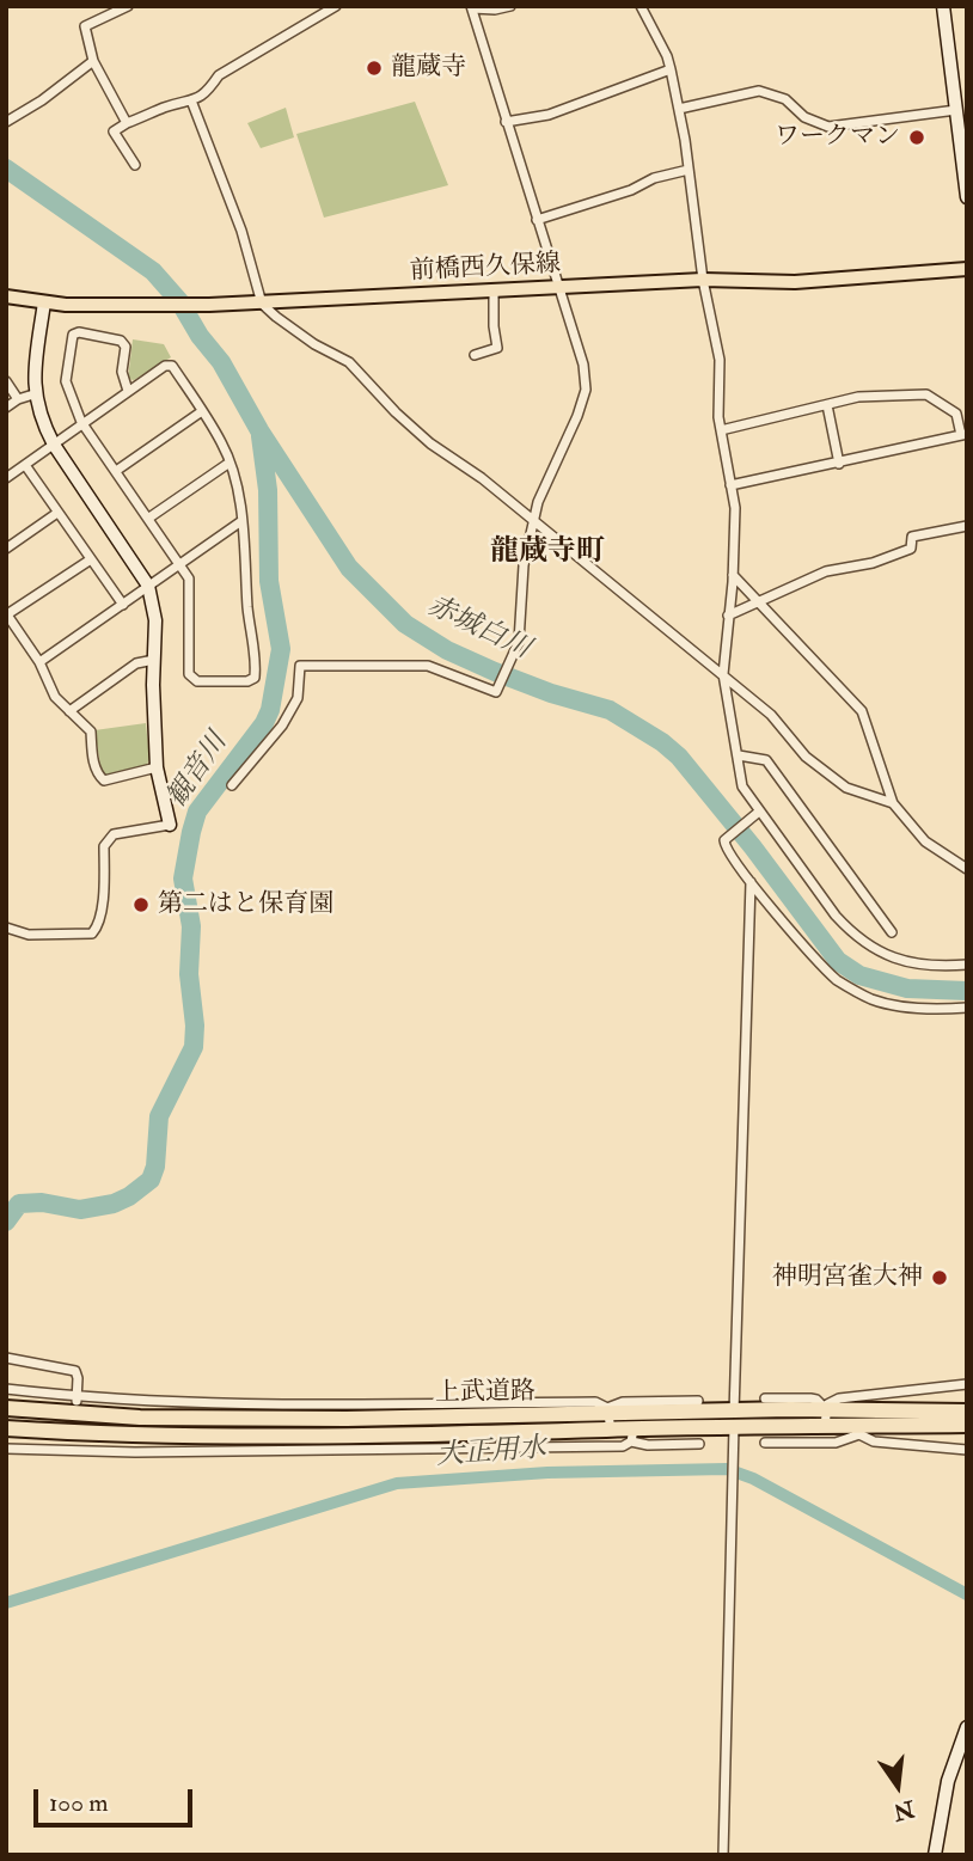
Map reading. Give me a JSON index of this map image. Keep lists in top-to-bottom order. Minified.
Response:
{"streets":{"highway":["上武道路"],"main road":["前橋西久保線"]},"districts":["龍蔵寺町"],"water":["赤城白川","観音川","大正用水"],"places":["龍蔵寺","ワークマン","第二はと保育園","神明宮雀大神"],"scale_bar":"100 m","north":"bottom"}
